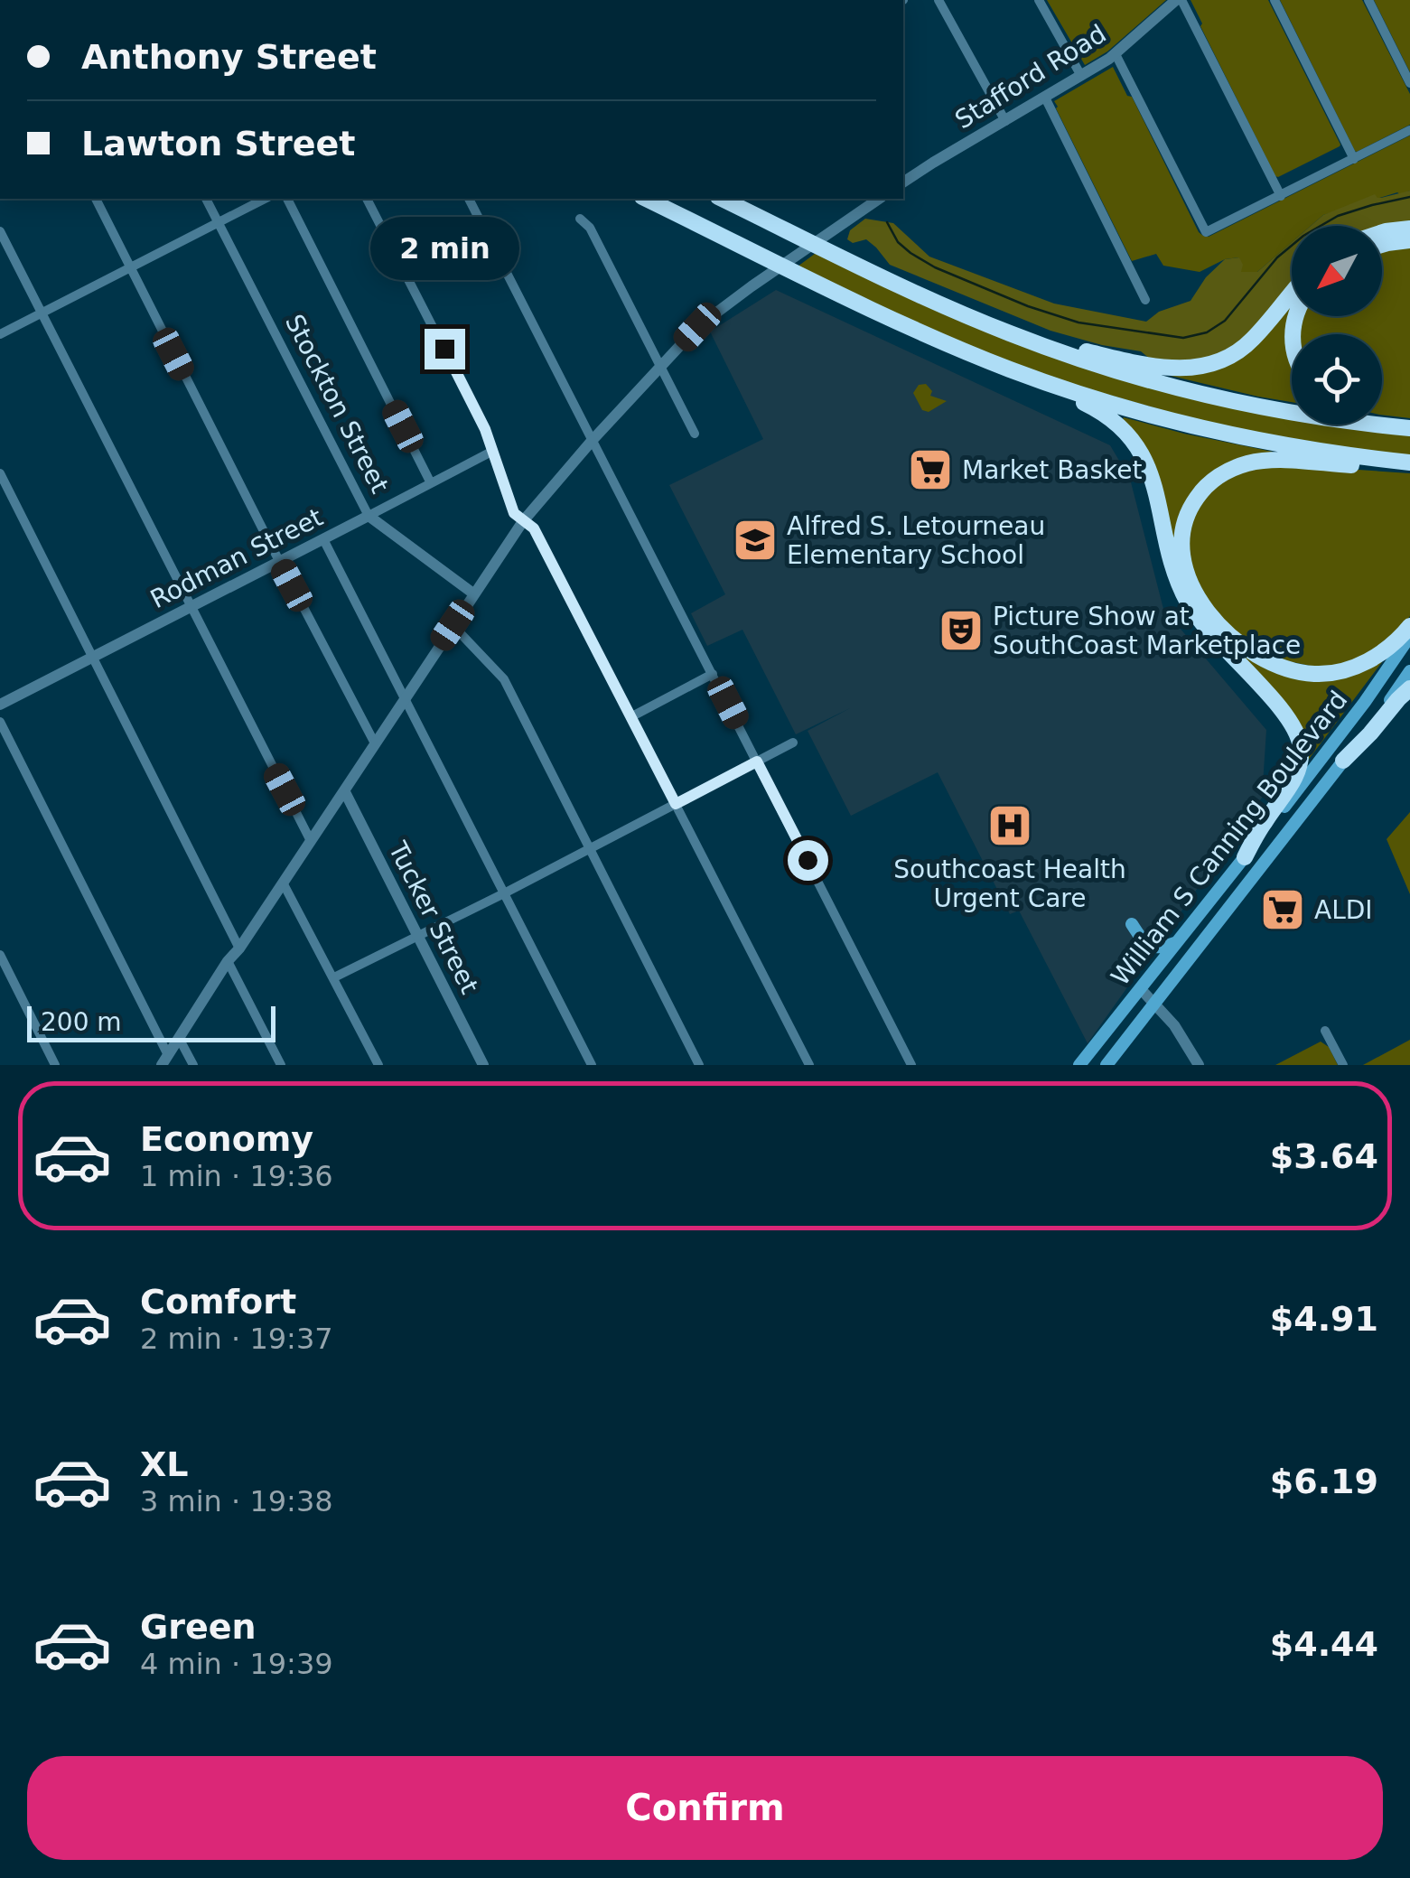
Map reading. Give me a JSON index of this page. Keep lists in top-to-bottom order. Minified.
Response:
{"streets":{"main road":["William S Canning Boulevard"],"street":["Stafford Road","Stockton Street","Rodman Street","Tucker Street"]},"crossings":[["Stockton Street","Rodman Street"]],"places":{"supermarket":["Market Basket","ALDI"],"school or university":["Alfred S. Letourneau Elementary School"],"theatre":["Picture Show at SouthCoast Marketplace"],"hospital":["Southcoast Health Urgent Care"]},"scale_bar":"200 m","north":"bottom left","page":{"banner":["Anthony Street","Lawton Street"],"bubble":"2 min","scale":"200 m","list":[{"name":"Economy","note":"1 min · 19:36","value":"$3.64"},{"name":"Comfort","note":"2 min · 19:37","value":"$4.91"},{"name":"XL","note":"3 min · 19:38","value":"$6.19"},{"name":"Green","note":"4 min · 19:39","value":"$4.44"}],"buttons":"Confirm"}}
